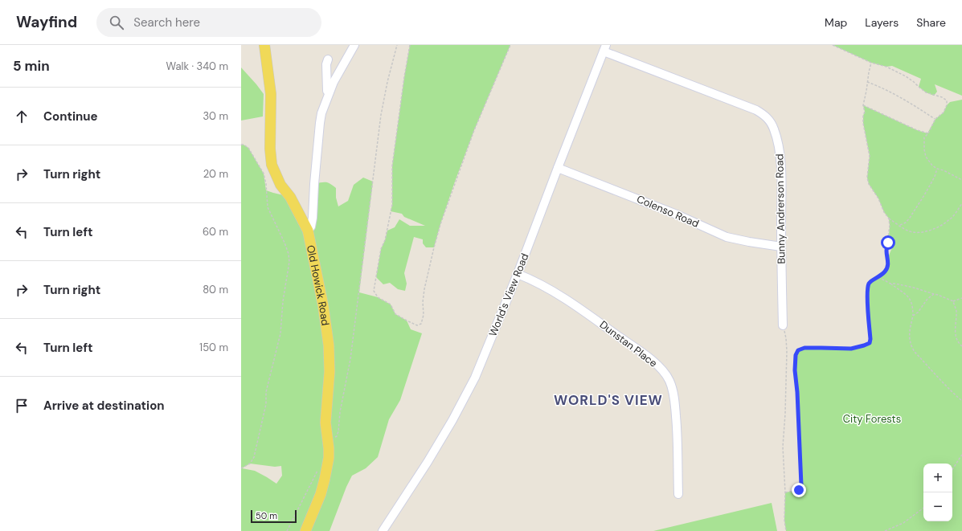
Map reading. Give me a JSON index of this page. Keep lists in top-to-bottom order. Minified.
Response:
{"streets":{"main road":["Old Howick Road"],"street":["Bunny Andrerson Road","Colenso Road","World's View Road","Dunstan Place"]},"crossings":[["Bunny Andrerson Road","Colenso Road"],["Bunny Andrerson Road","World's View Road"],["Colenso Road","World's View Road"],["World's View Road","Dunstan Place"]],"districts":["WORLD'S VIEW"],"parks":["City Forests"],"scale_bar":"50 m","page":{"header":"Wayfind","search":"Search here","nav":["Map","Layers","Share"],"heading":["5 min","Walk · 340 m"],"list":[["Continue","30 m"],["Turn right","20 m"],["Turn left","60 m"],["Turn right","80 m"],["Turn left","150 m"],"Arrive at destination"],"map_buttons":["+","−"],"scale":"50 m"}}
